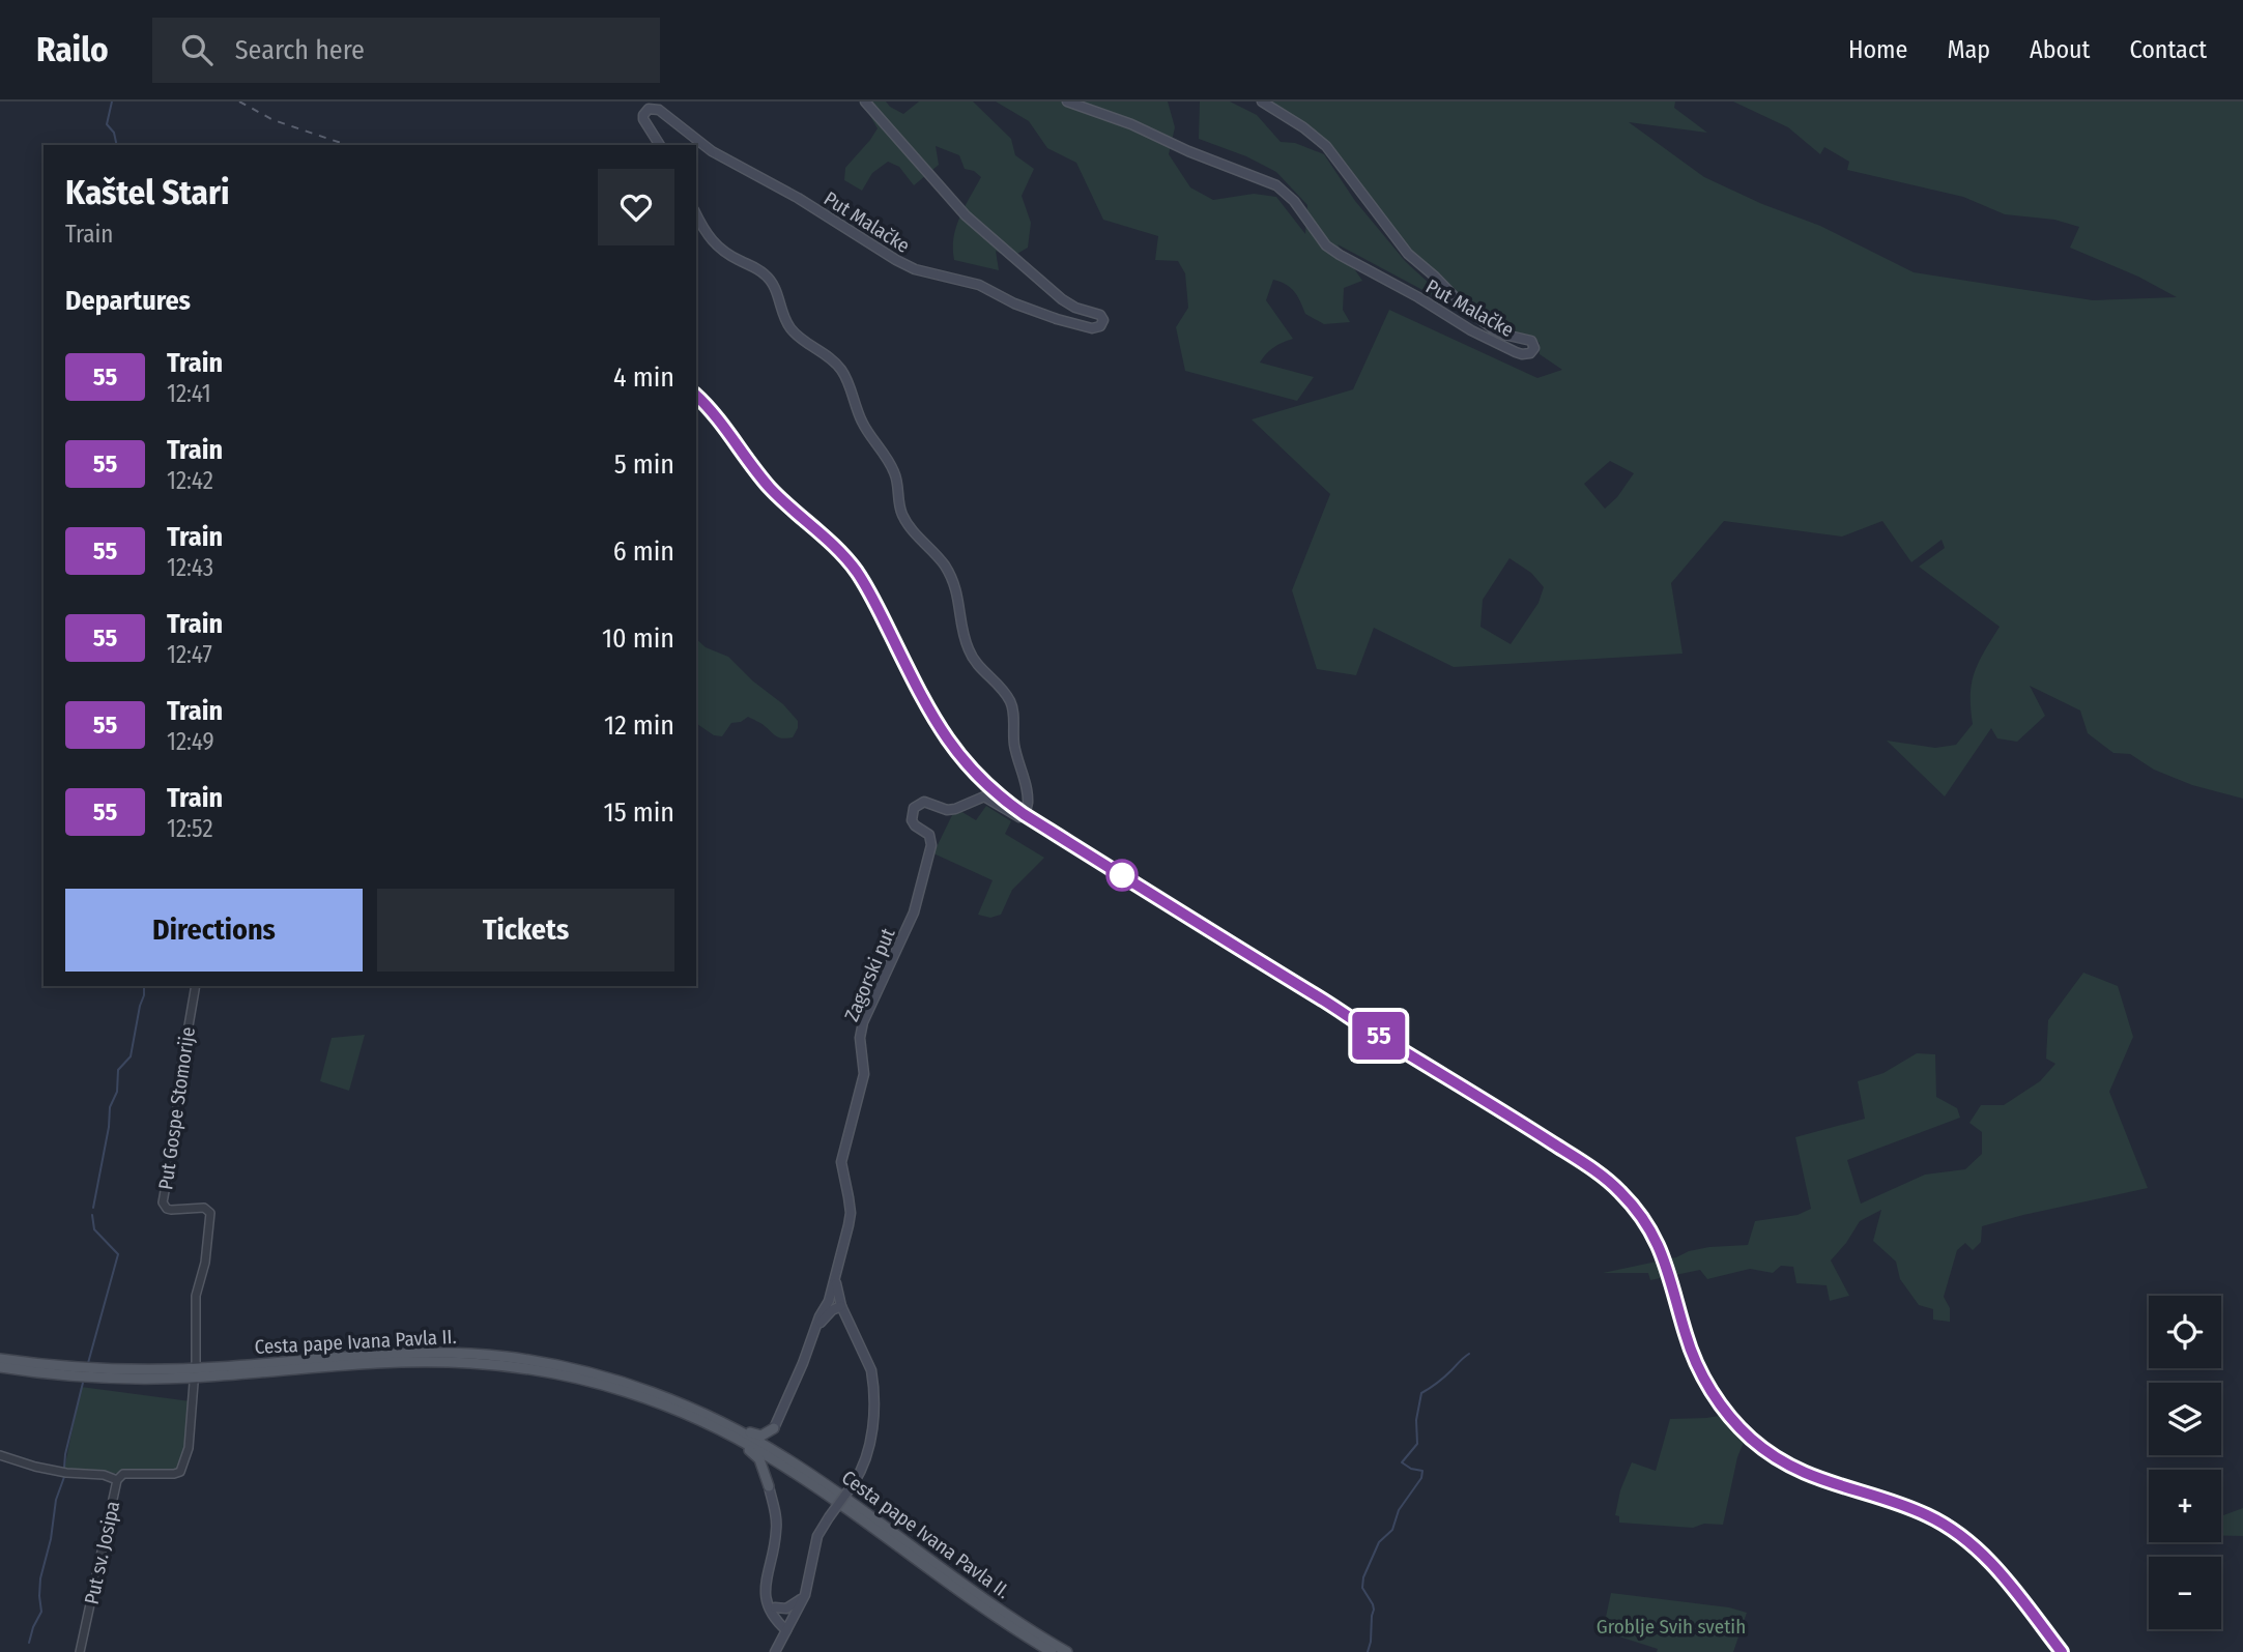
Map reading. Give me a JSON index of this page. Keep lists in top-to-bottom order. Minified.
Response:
{"streets":{"main road":["Put Malačke","Zagorski put","Cesta pape Ivana Pavla II."],"street":["Put Gospe Stomorije","Put sv. Josipa"]},"parks":["Groblje Svih svetih"],"page":{"header":"Railo","search":"Search here","nav":["Home","Map","About","Contact"],"on_map":"55","heading":[["Kaštel Stari","Train"],"Departures"],"list":[{"mark":"55","name":"Train","note":"12:41","value":"4 min"},{"mark":"55","name":"Train","note":"12:42","value":"5 min"},{"mark":"55","name":"Train","note":"12:43","value":"6 min"},{"mark":"55","name":"Train","note":"12:47","value":"10 min"},{"mark":"55","name":"Train","note":"12:49","value":"12 min"},{"mark":"55","name":"Train","note":"12:52","value":"15 min"}],"buttons":["Directions","Tickets"],"map_buttons":["+","−"]}}
